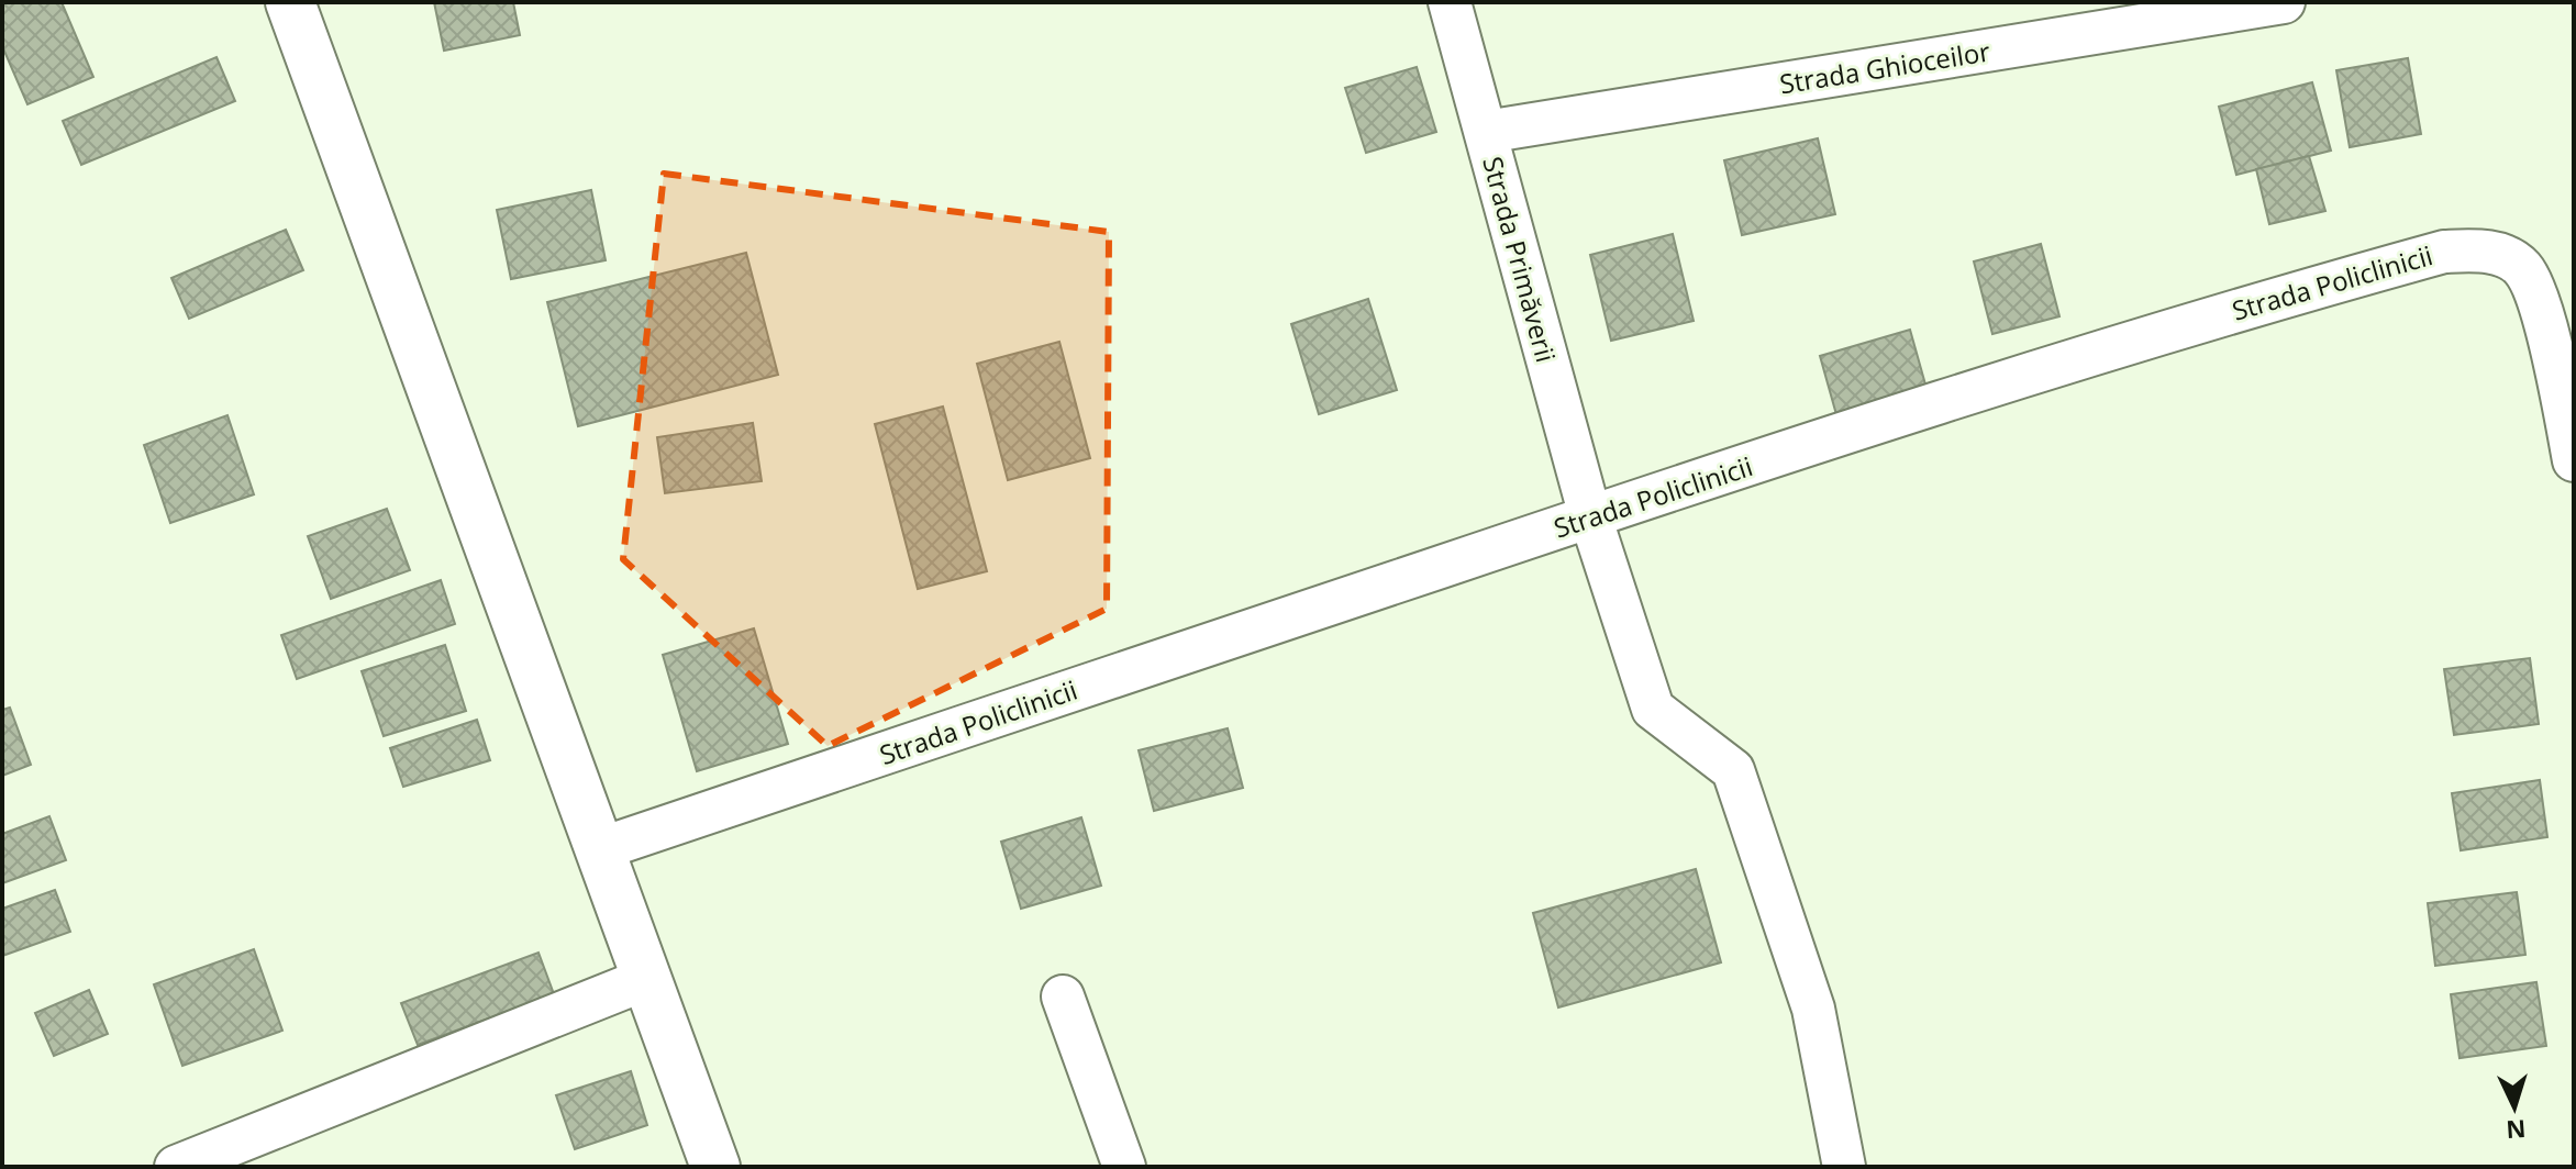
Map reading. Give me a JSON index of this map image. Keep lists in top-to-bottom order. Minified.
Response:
{"streets":{"street":["Strada Ghioceilor","Strada Primăverii","Strada Policlinicii"]},"crossings":[["Strada Ghioceilor","Strada Primăverii"],["Strada Primăverii","Strada Policlinicii"]],"north":"bottom"}
